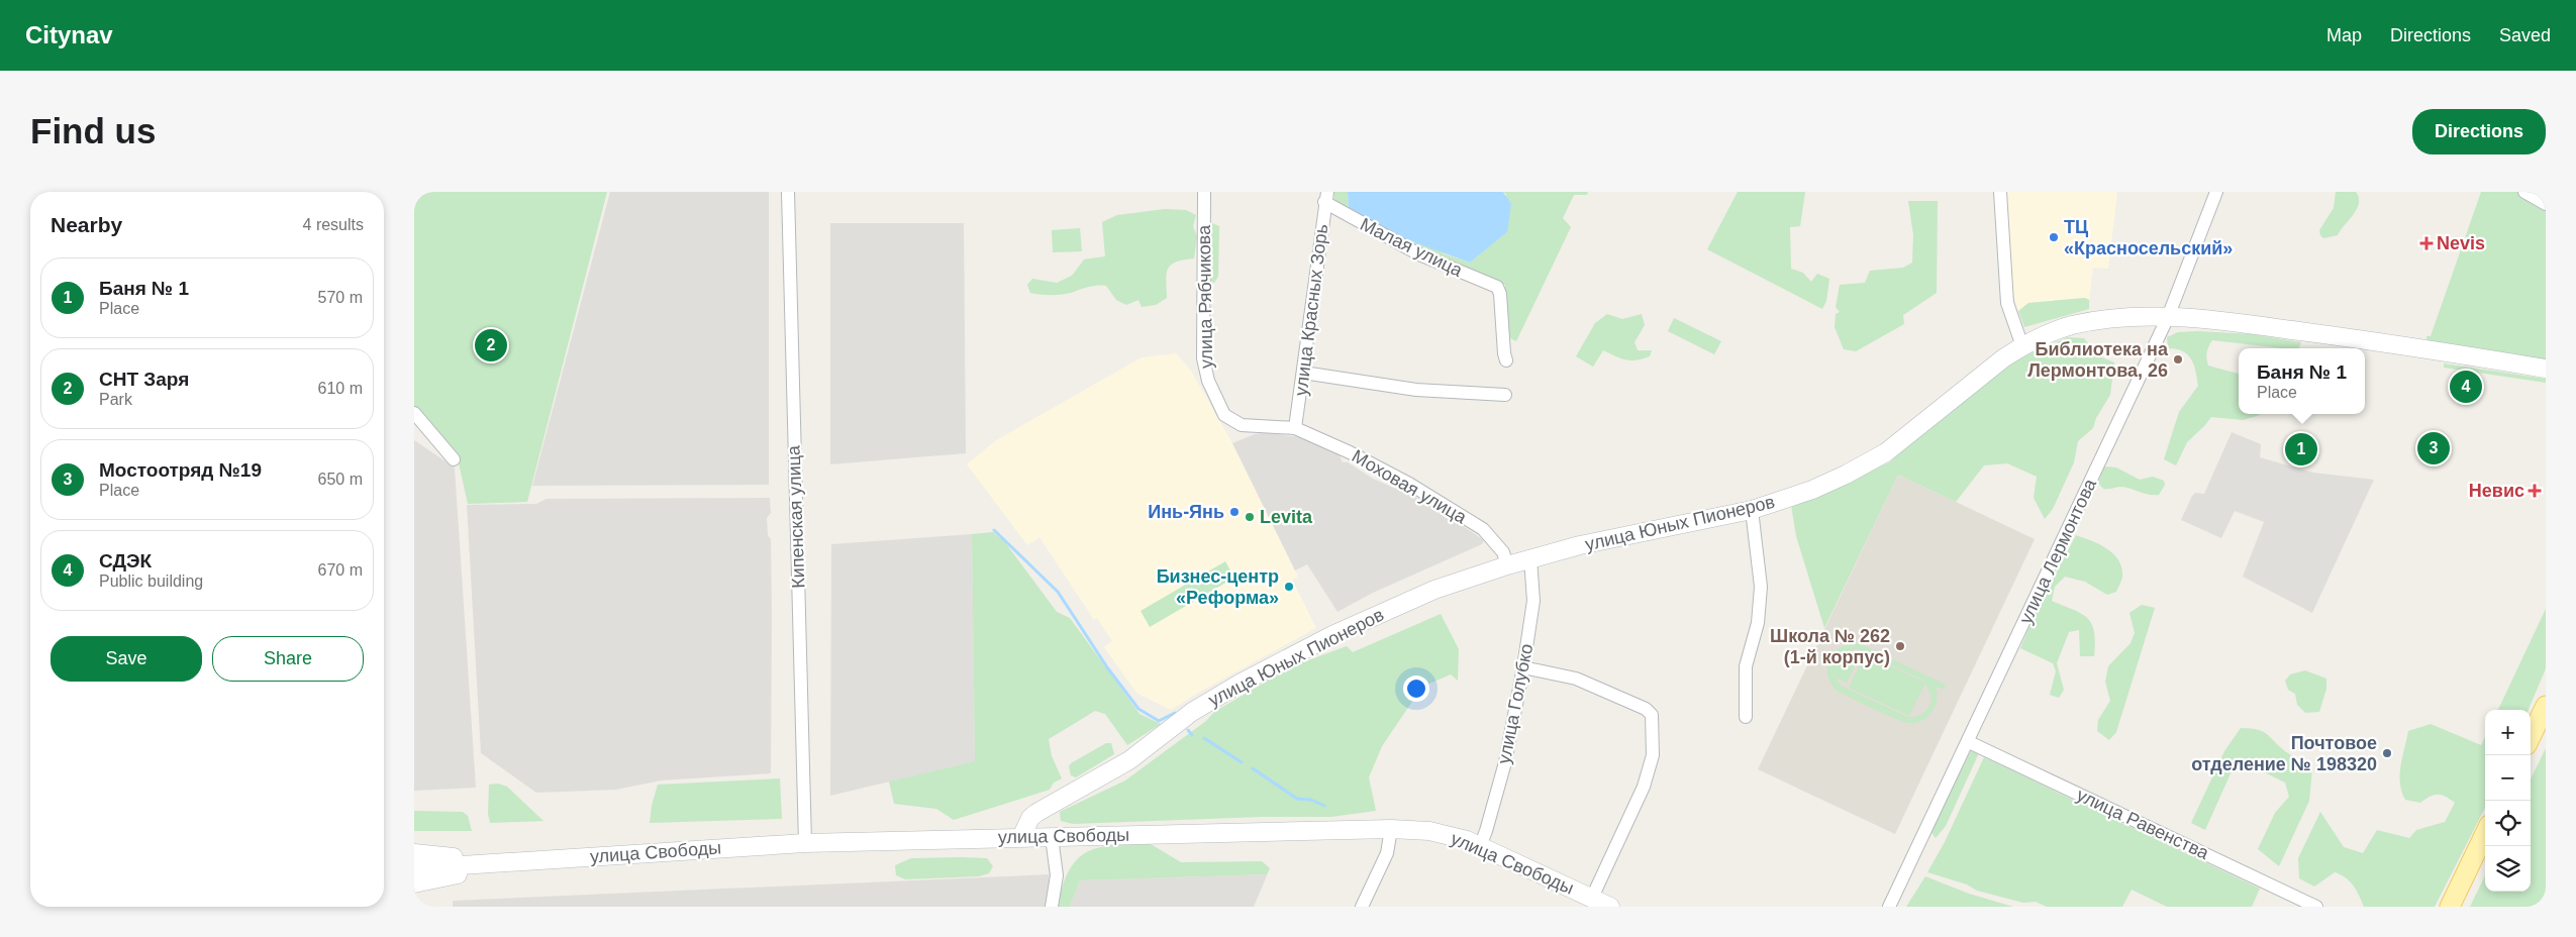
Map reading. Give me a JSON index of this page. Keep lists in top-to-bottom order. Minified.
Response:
{"streets":{"main road":["улица Юных Пионеров","улица Свободы"],"street":["Малая улица","улица Рябчикова","улица Красных Зорь","Моховая улица","Кипенская улица","улица Лермонтова","улица Голубко","улица Равенства"]},"crossings":[["Малая улица","улица Красных Зорь"],["улица Рябчикова","улица Красных Зорь"],["улица Рябчикова","Моховая улица"],["улица Красных Зорь","Моховая улица"],["Моховая улица","улица Юных Пионеров"],["Кипенская улица","улица Свободы"],["улица Юных Пионеров","улица Лермонтова"],["улица Юных Пионеров","улица Голубко"],["улица Юных Пионеров","улица Свободы"],["улица Лермонтова","улица Равенства"],["улица Голубко","улица Свободы"]],"places":{"other":["ТЦ «Красносельский»","Библиотека на Лермонтова, 26","Инь-Янь","Levita","Бизнес-центр «Реформа»","Школа № 262 (1-й корпус)","Почтовое отделение № 198320"],"health":["Nevis","Невис"]},"page":{"header":"Citynav","nav":["Map","Directions","Saved"],"buttons":["Directions",["Save","Share"]],"title":"Find us","heading":["Nearby","4 results"],"list":[{"mark":"1","name":"Баня № 1","note":"Place","value":"570 m"},{"mark":"2","name":"СНТ Заря","note":"Park","value":"610 m"},{"mark":"3","name":"Мостоотряд №19","note":"Place","value":"650 m"},{"mark":"4","name":"СДЭК","note":"Public building","value":"670 m"}],"pins":["2","4","3","1"],"popup":["Баня № 1","Place"],"map_buttons":["+","−"]}}
